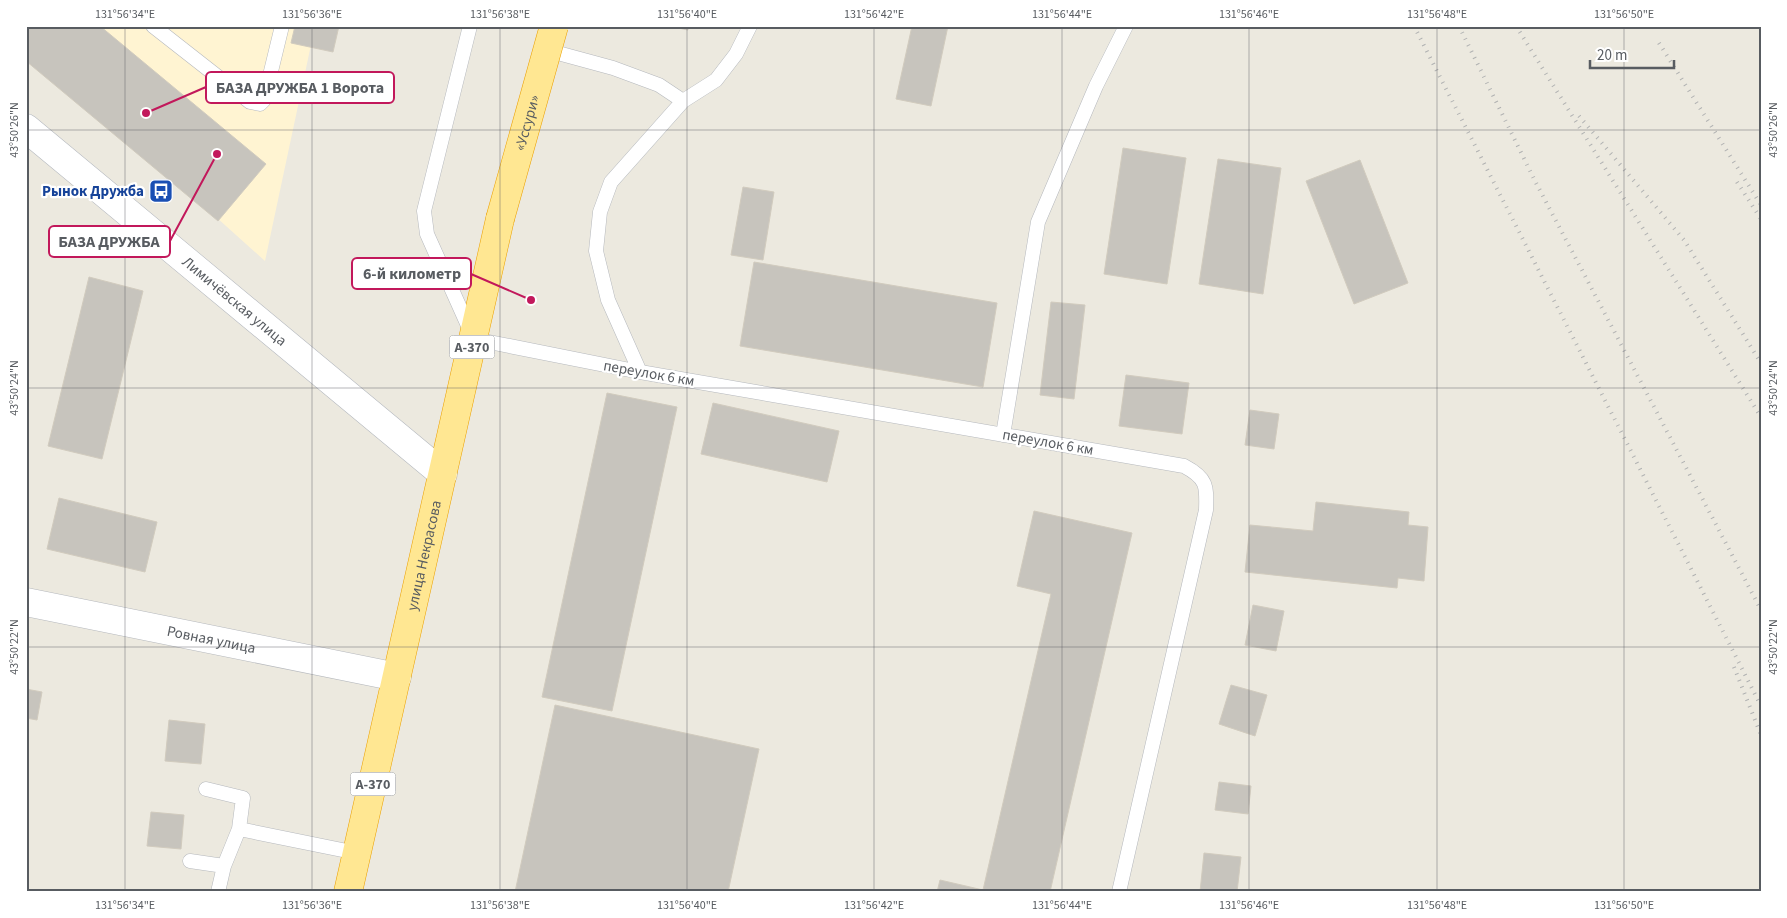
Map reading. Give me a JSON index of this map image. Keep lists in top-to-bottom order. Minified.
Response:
{"streets":{"highway":["«Уссури»","А-370","улица Некрасова"],"main road":["Лимичёвская улица","Ровная улица"],"lane":["переулок 6 км"]},"crossings":[["«Уссури»","улица Некрасова"],["Лимичёвская улица","улица Некрасова"],["переулок 6 км","улица Некрасова"],["улица Некрасова","Ровная улица"]],"places":{"other":["БАЗА ДРУЖБА 1 Ворота","БАЗА ДРУЖБА","6-й километр"],"bus stop":["Рынок Дружба"]},"scale_bar":"20 m","coordinates":["131°56'34\"E","131°56'36\"E","131°56'38\"E","131°56'40\"E","131°56'42\"E","131°56'44\"E","131°56'46\"E","131°56'48\"E","131°56'50\"E","43°50'26\"N","43°50'24\"N","43°50'22\"N"]}
